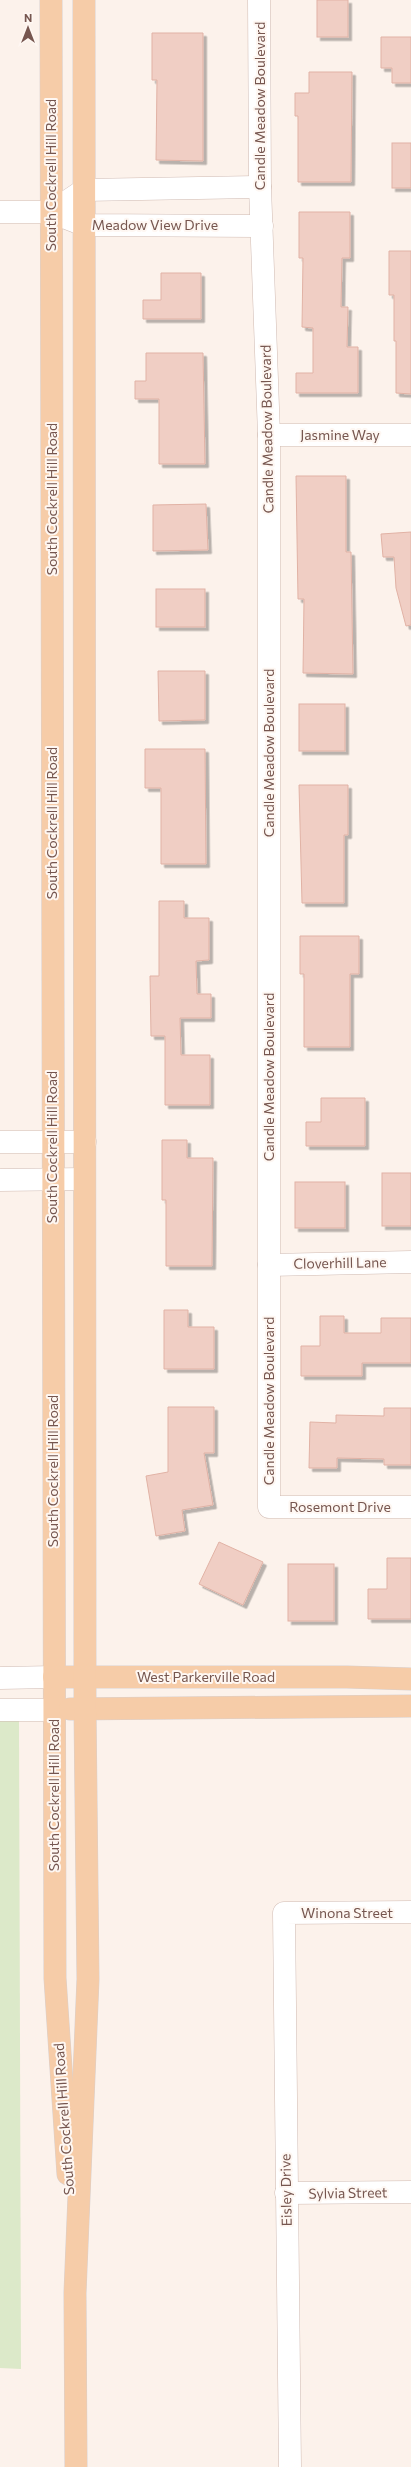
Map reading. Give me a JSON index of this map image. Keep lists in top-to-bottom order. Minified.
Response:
{"streets":{"main road":["South Cockrell Hill Road","West Parkerville Road"],"street":["Candle Meadow Boulevard","Meadow View Drive","Jasmine Way","Cloverhill Lane","Rosemont Drive","Winona Street","Eisley Drive","Sylvia Street"]},"crossings":[["Candle Meadow Boulevard","Meadow View Drive"],["Candle Meadow Boulevard","Jasmine Way"],["Candle Meadow Boulevard","Cloverhill Lane"],["Candle Meadow Boulevard","Rosemont Drive"],["South Cockrell Hill Road","Meadow View Drive"],["South Cockrell Hill Road","West Parkerville Road"],["Winona Street","Eisley Drive"],["Eisley Drive","Sylvia Street"]],"north":"top"}
